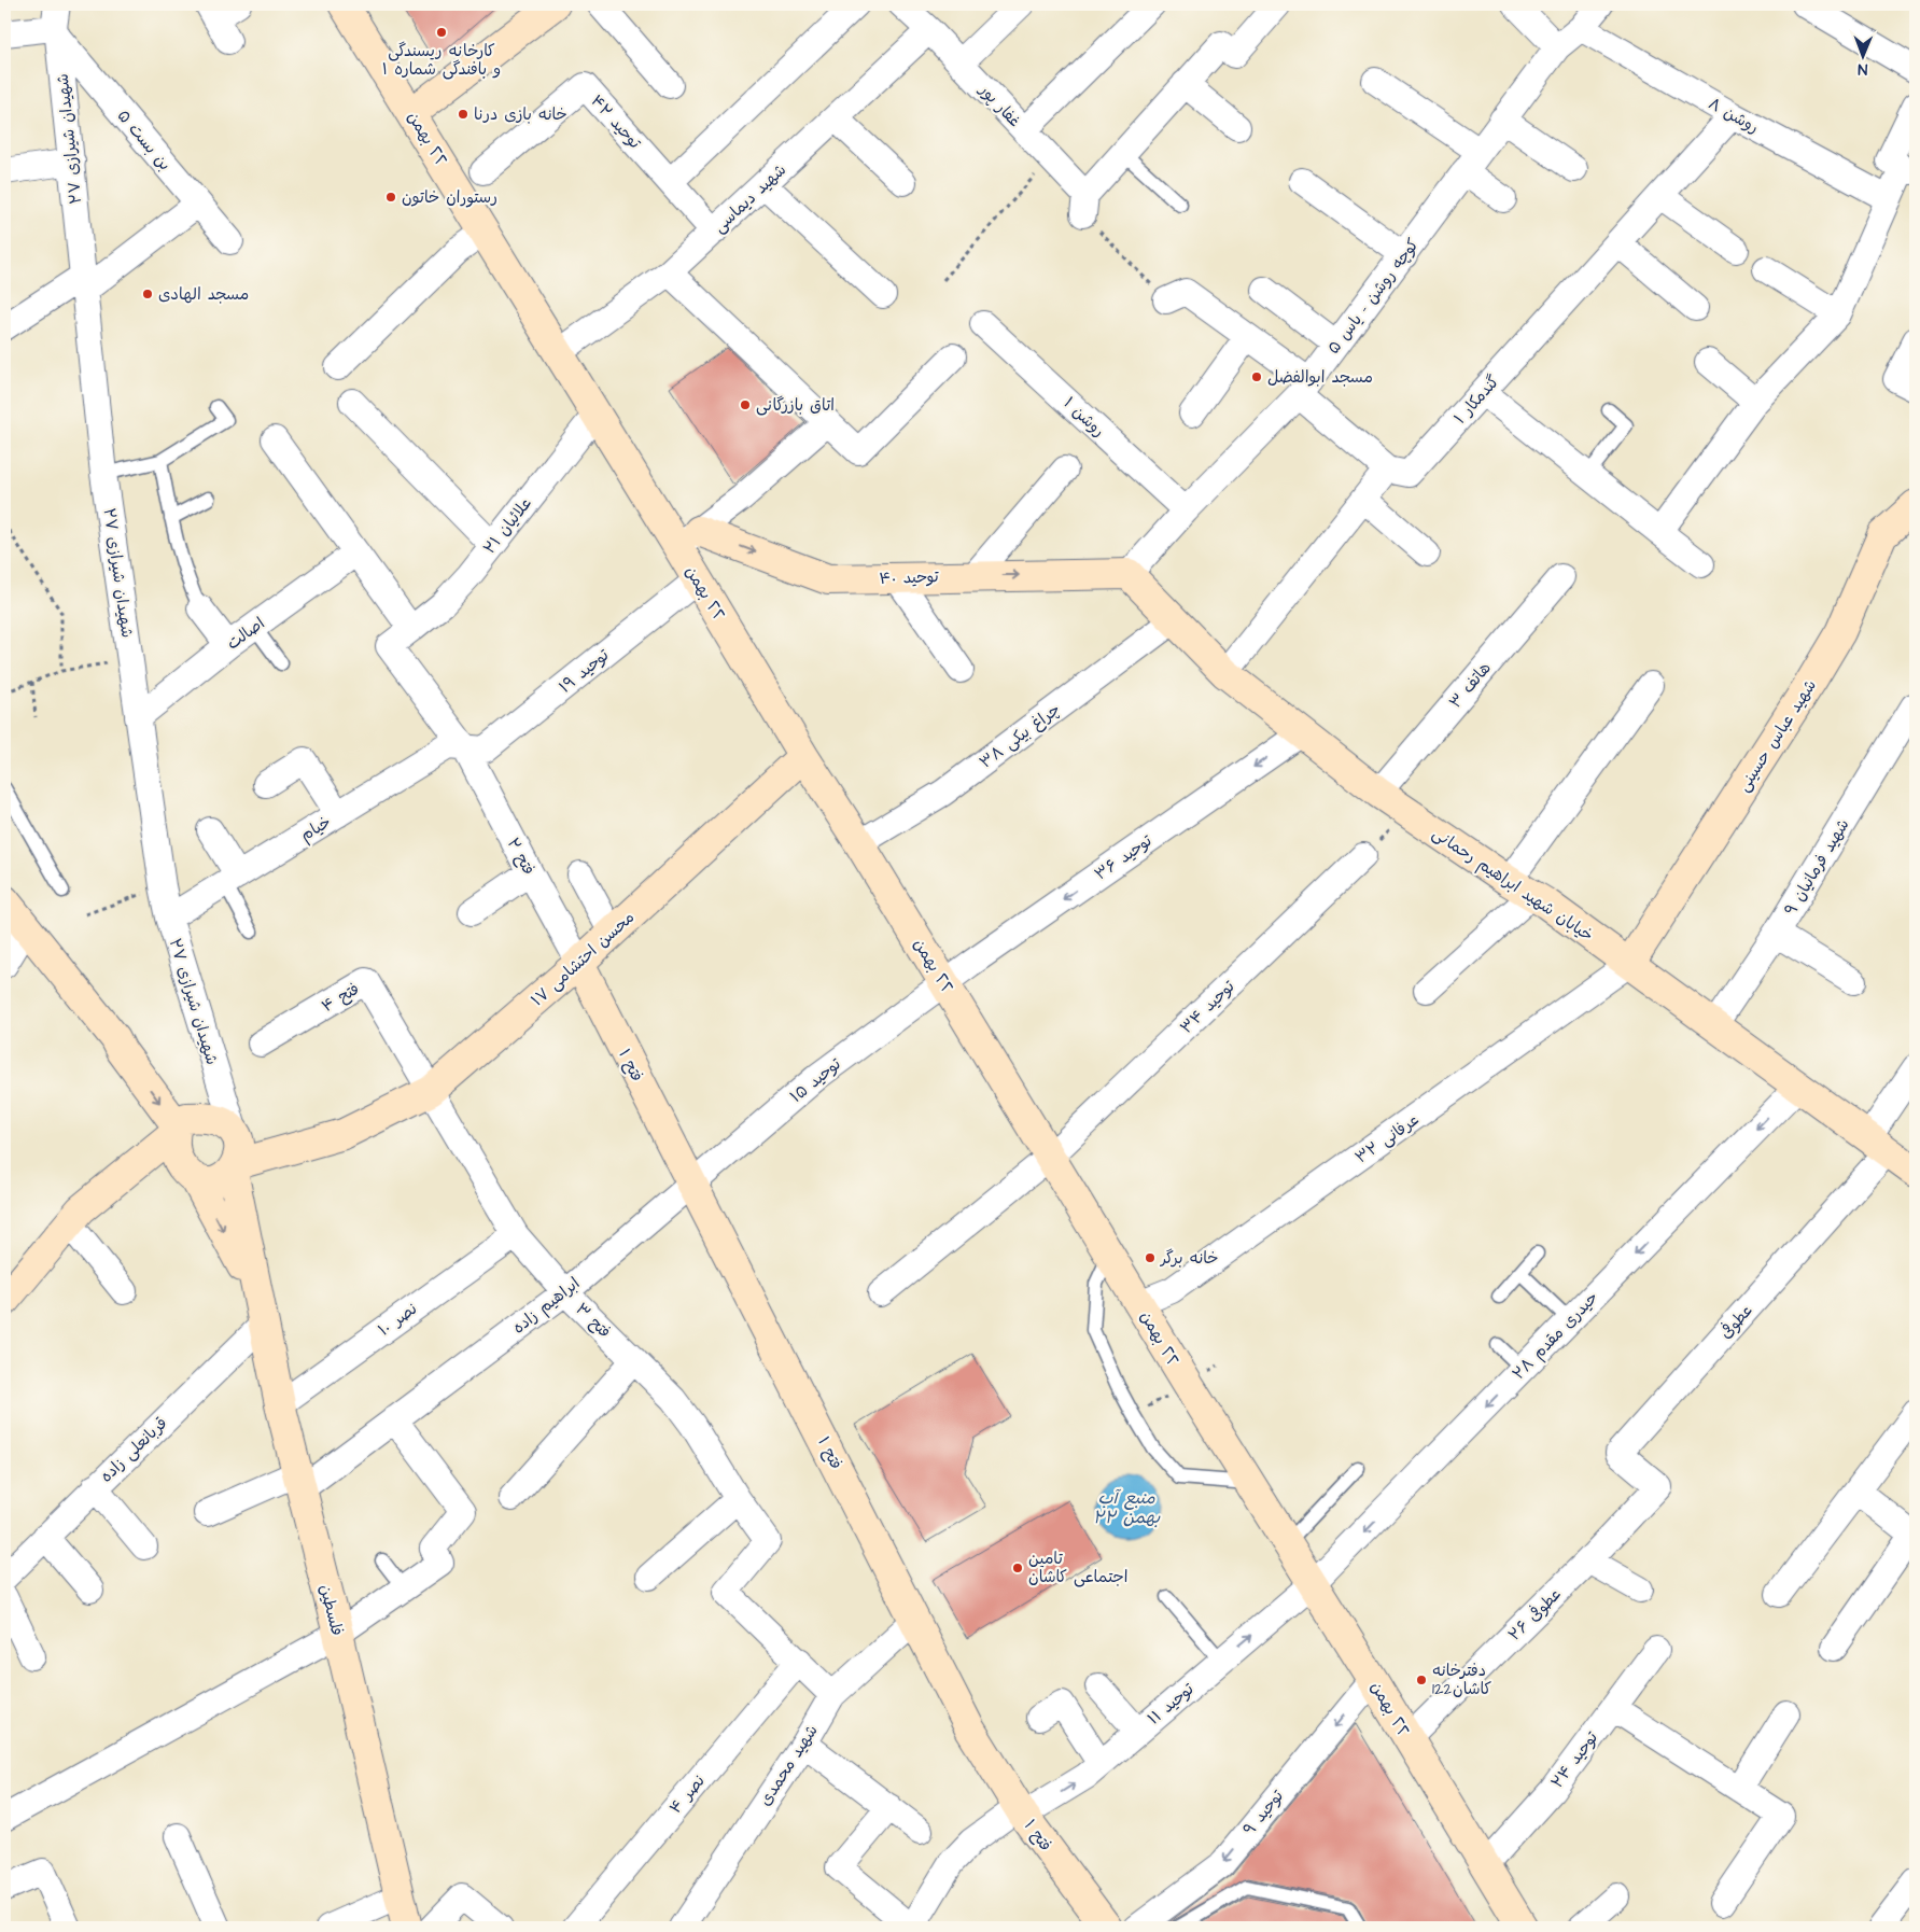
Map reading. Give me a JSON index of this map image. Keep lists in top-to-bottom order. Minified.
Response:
{"streets":{"street":["غفار پور","روشن ۸","توحید ۴۲","شهیدان شیرازی ۲۷","٢٢ بهمن","بن بست ۵","شهید دیماسی","کوچه روشن - یاس ۵","گندمکار ۱","روشن ۱","علائیان ۲۱","توحید ۴۰","اصالت","توحید ۱۹","هاتف ۳","چراغ بیکی ۳۸","شهید عباس حسینی","خیام","فتح ۲","توحید ۳۶","شهید فرمانیان ۹","خیابان شهید ابراهیم رحمانی","محسن احتشامی ۱۷","فتح ۴","توحید ۳۴","فتح ۱","توحید ۱۵","عرفانی ۳۲","ابراهیم زاده","نصر ۱۰","فتح ۳","عطوفی","حیدری مقدم ۲۸","قربانعلی زاده","فلسطین","عطوفی ۲۶","توحید ۱۱","توحید ۲۴","شهید محمدی","نصر ۴","توحید ۹"]},"crossings":[["غفار پور","شهید دیماسی"],["روشن ۸","کوچه روشن - یاس ۵"],["روشن ۸","گندمکار ۱"],["توحید ۴۲","شهید دیماسی"],["شهیدان شیرازی ۲۷","بن بست ۵"],["شهیدان شیرازی ۲۷","اصالت"],["شهیدان شیرازی ۲۷","خیام"],["شهیدان شیرازی ۲۷","محسن احتشامی ۱۷"],["٢٢ بهمن","شهید دیماسی"],["٢٢ بهمن","علائیان ۲۱"],["٢٢ بهمن","توحید ۴۰"],["٢٢ بهمن","توحید ۱۹"],["٢٢ بهمن","چراغ بیکی ۳۸"],["٢٢ بهمن","توحید ۳۶"],["٢٢ بهمن","محسن احتشامی ۱۷"],["٢٢ بهمن","توحید ۳۴"],["٢٢ بهمن","توحید ۱۵"],["٢٢ بهمن","عرفانی ۳۲"],["٢٢ بهمن","حیدری مقدم ۲۸"],["٢٢ بهمن","عطوفی ۲۶"],["٢٢ بهمن","توحید ۱۱"],["٢٢ بهمن","توحید ۲۴"],["٢٢ بهمن","توحید ۹"],["کوچه روشن - یاس ۵","روشن ۱"],["کوچه روشن - یاس ۵","توحید ۴۰"],["کوچه روشن - یاس ۵","خیابان شهید ابراهیم رحمانی"],["علائیان ۲۱","توحید ۱۹"],["علائیان ۲۱","خیام"],["علائیان ۲۱","فتح ۲"],["توحید ۴۰","خیابان شهید ابراهیم رحمانی"],["توحید ۱۹","خیام"],["توحید ۱۹","فتح ۲"],["هاتف ۳","خیابان شهید ابراهیم رحمانی"],["چراغ بیکی ۳۸","خیابان شهید ابراهیم رحمانی"],["شهید عباس حسینی","خیابان شهید ابراهیم رحمانی"],["شهید عباس حسینی","عرفانی ۳۲"],["خیام","فتح ۲"],["فتح ۲","محسن احتشامی ۱۷"],["فتح ۲","فتح ۱"],["توحید ۳۶","خیابان شهید ابراهیم رحمانی"],["توحید ۳۶","توحید ۱۵"],["شهید فرمانیان ۹","خیابان شهید ابراهیم رحمانی"],["خیابان شهید ابراهیم رحمانی","عرفانی ۳۲"],["خیابان شهید ابراهیم رحمانی","عطوفی"],["خیابان شهید ابراهیم رحمانی","حیدری مقدم ۲۸"],["محسن احتشامی ۱۷","فتح ۴"],["محسن احتشامی ۱۷","فتح ۱"],["محسن احتشامی ۱۷","فتح ۳"],["فتح ۴","فتح ۳"],["فتح ۱","توحید ۱۵"],["فتح ۱","ابراهیم زاده"],["فتح ۱","توحید ۱۱"],["فتح ۱","شهید محمدی"],["توحید ۱۵","ابراهیم زاده"],["ابراهیم زاده","فتح ۳"],["ابراهیم زاده","فلسطین"],["نصر ۱۰","فتح ۳"],["نصر ۱۰","فلسطین"],["فتح ۳","نصر ۴"],["عطوفی","عطوفی ۲۶"],["حیدری مقدم ۲۸","توحید ۱۱"],["قربانعلی زاده","فلسطین"]],"one_way":["توحید ۴۰","توحید ۳۶","حیدری مقدم ۲۸","توحید ۱۱","توحید ۹"],"water":["منبع آب ۲۲ بهمن"],"places":["کارخانه ریسندگی و بافندگی شماره ۱","خانه بازی درنا","رستوران خاتون","مسجد الهادی","مسجد ابوالفضل","اتاق بازرگانی","خانه برگر","تامین اجتماعی کاشان","دفترخانه 122کاشان"],"north":"bottom"}
